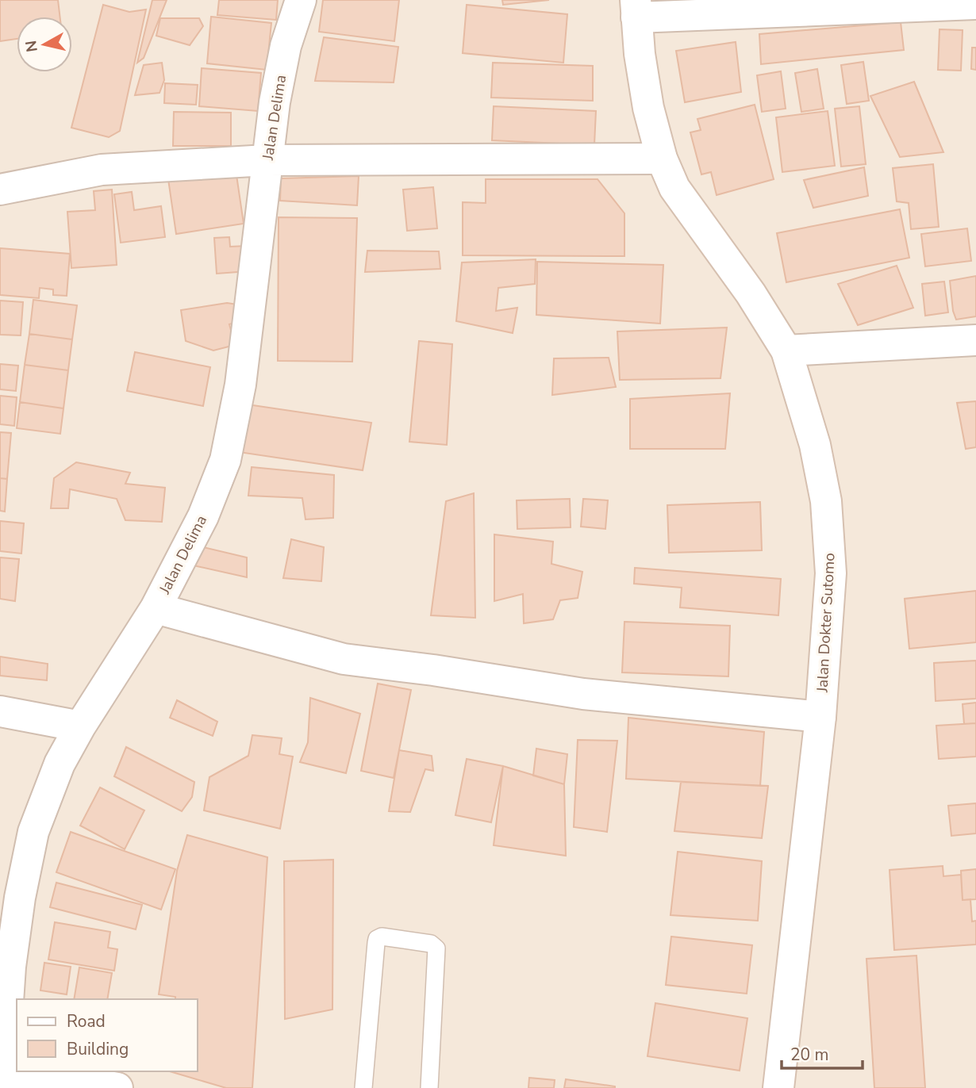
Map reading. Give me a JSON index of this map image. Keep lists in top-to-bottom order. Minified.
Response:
{"streets":{"street":["Jalan Delima","Jalan Dokter Sutomo"]},"legend":["Road","Building"],"scale_bar":"20 m","north":"left"}
